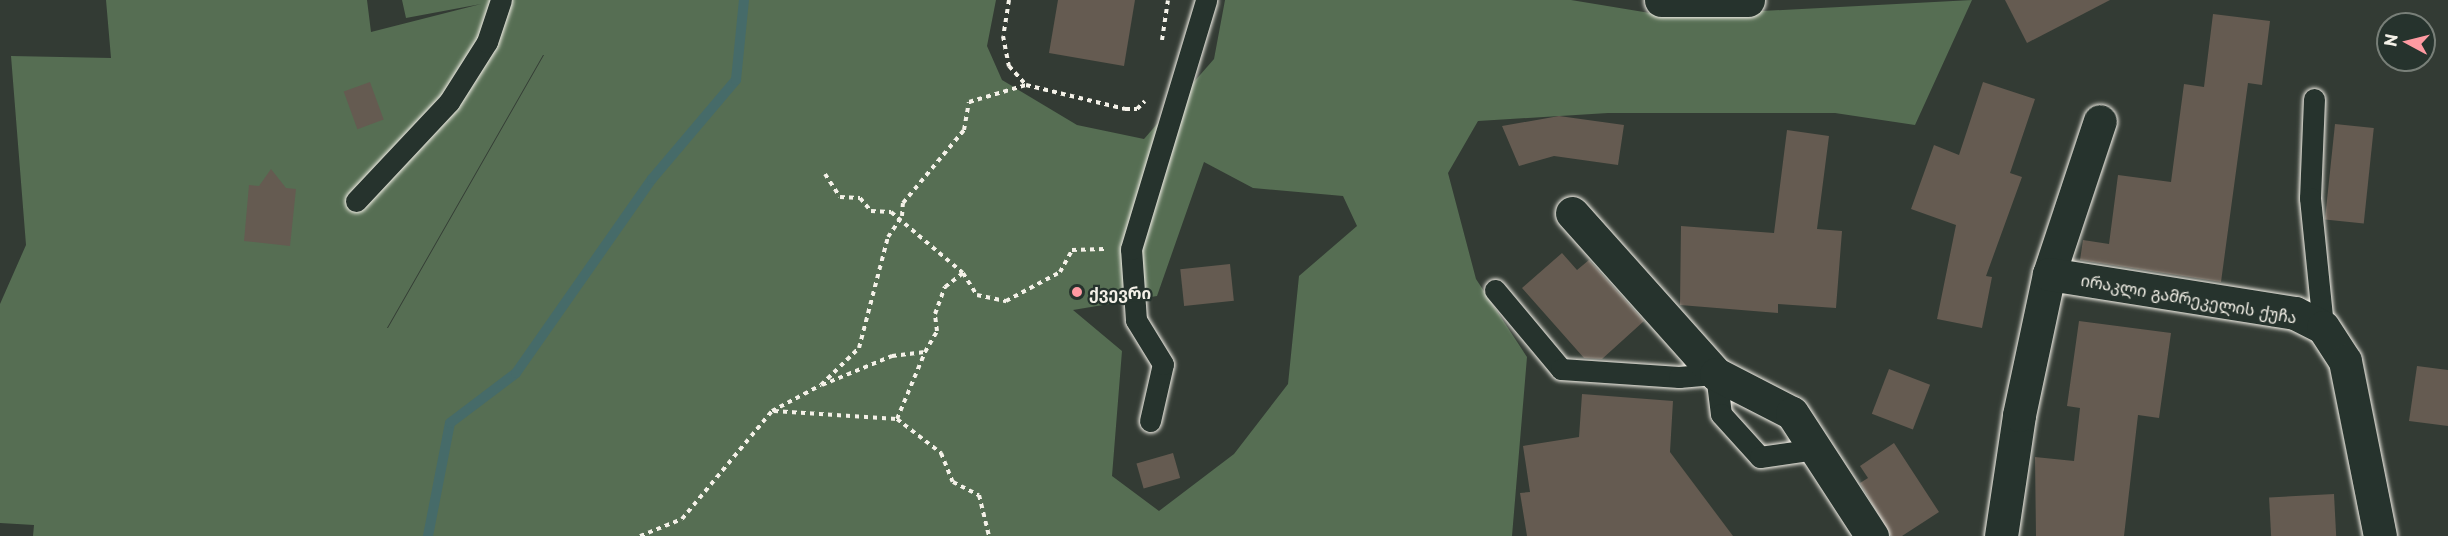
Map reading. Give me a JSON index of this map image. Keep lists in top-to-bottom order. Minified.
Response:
{"streets":{"street":["ირაკლი გამრეკელის ქუჩა"]},"places":["ქვევრი"],"north":"left"}
